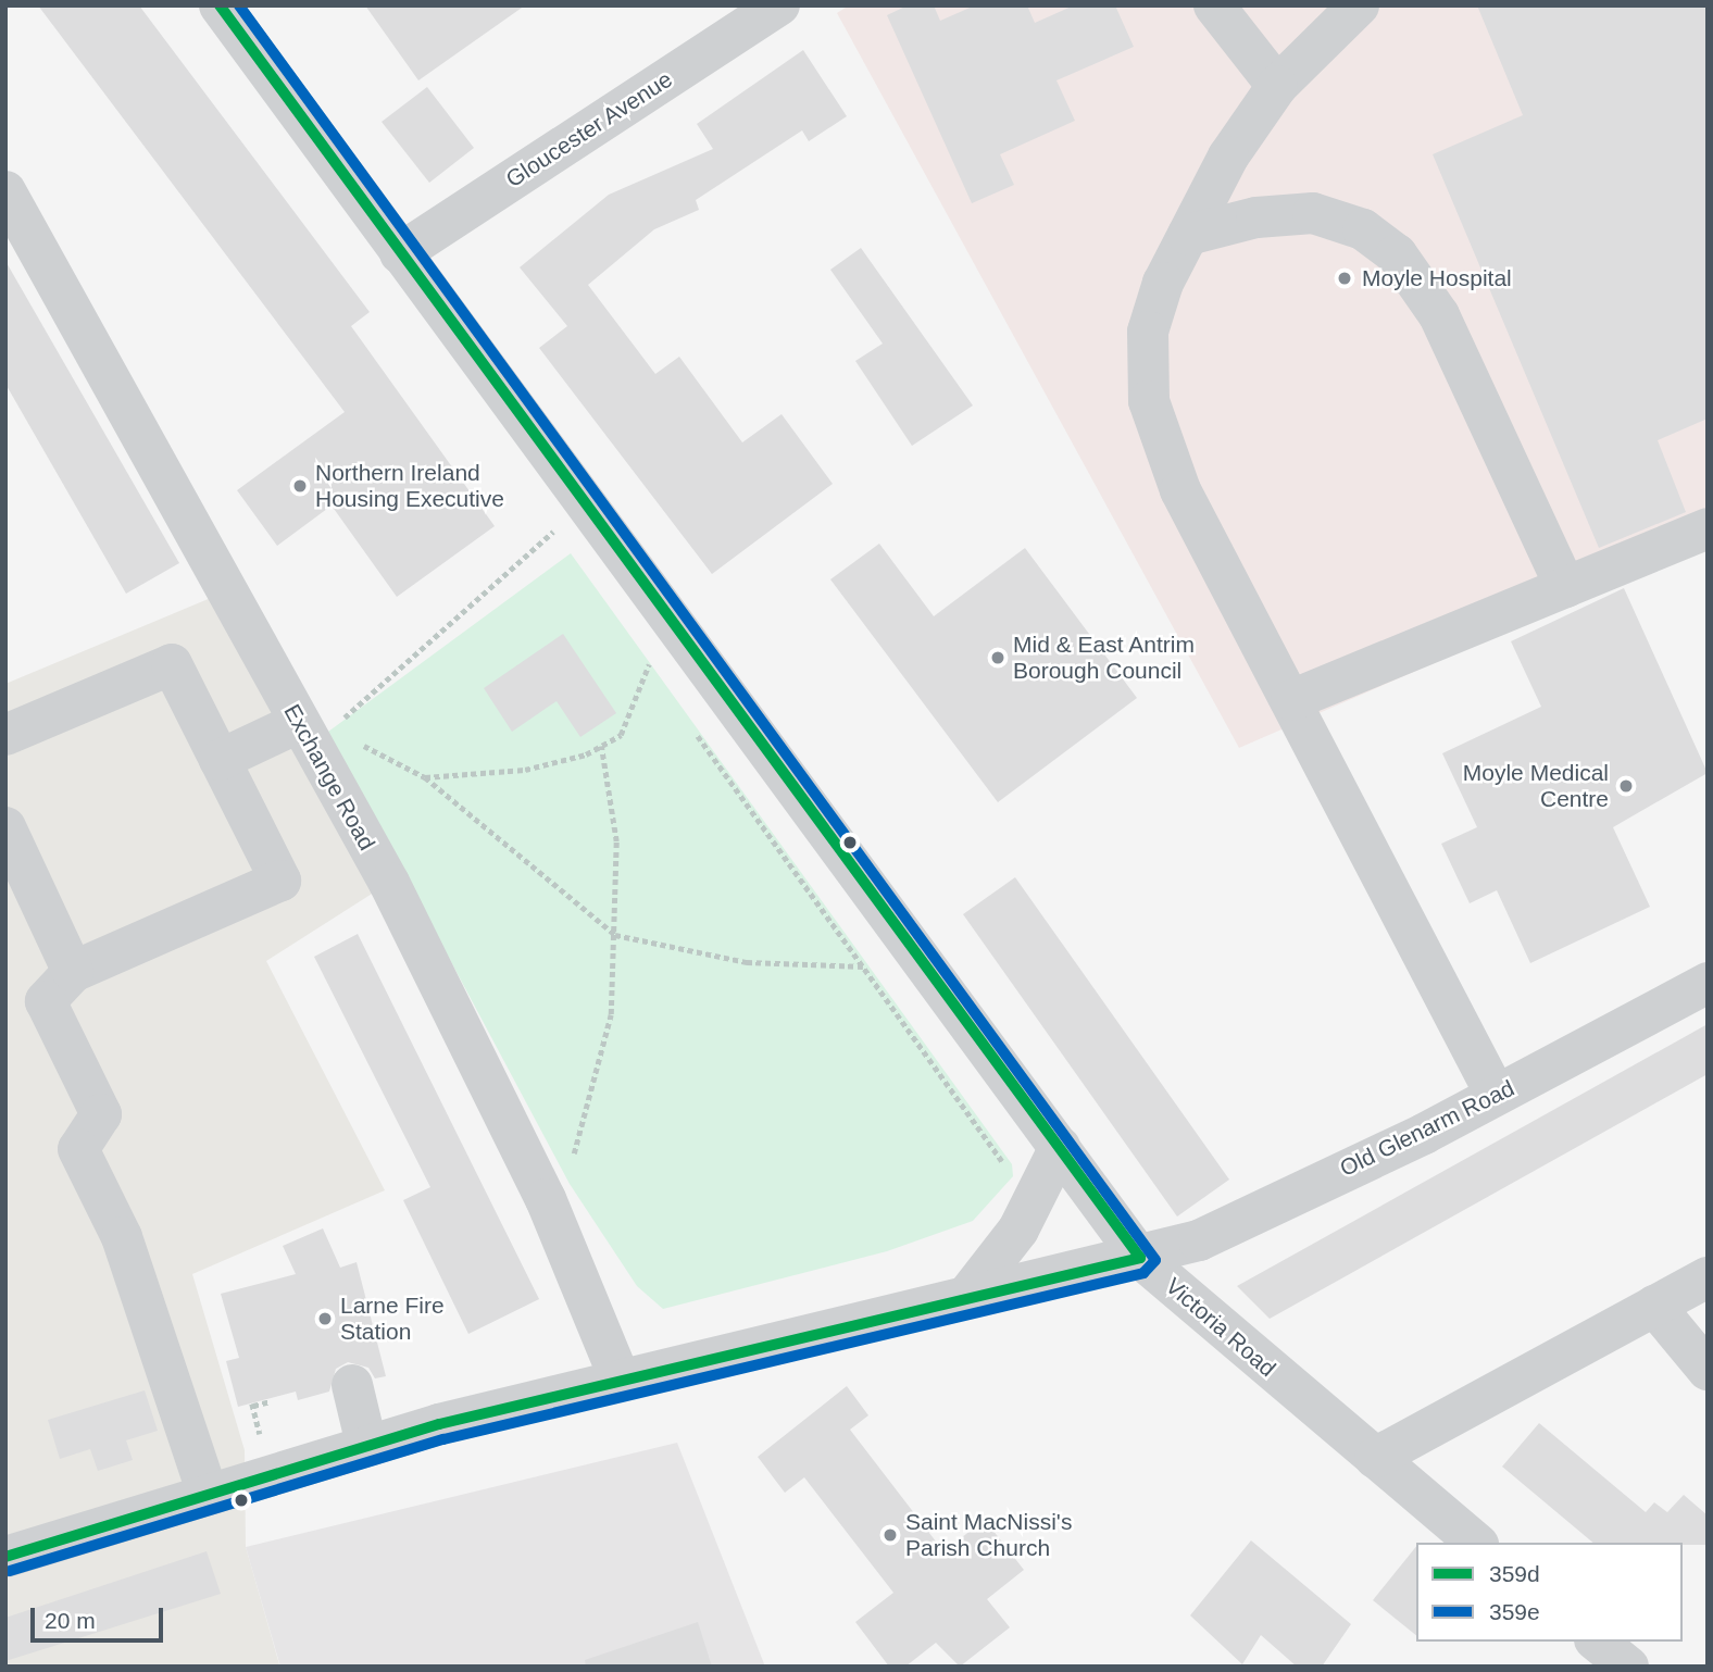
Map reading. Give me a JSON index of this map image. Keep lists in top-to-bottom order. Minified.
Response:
{"streets":{"street":["Gloucester Avenue","Exchange Road","Old Glenarm Road","Victoria Road"]},"crossings":[["Gloucester Avenue","Victoria Road"],["Exchange Road","Old Glenarm Road"],["Old Glenarm Road","Victoria Road"]],"places":["Moyle Hospital","Northern Ireland Housing Executive","Mid & East Antrim Borough Council","Moyle Medical Centre","Larne Fire Station","Saint MacNissi's Parish Church"],"lines":["transit line 359d","transit line 359e"],"legend":["359d","359e"],"scale_bar":"20 m"}
